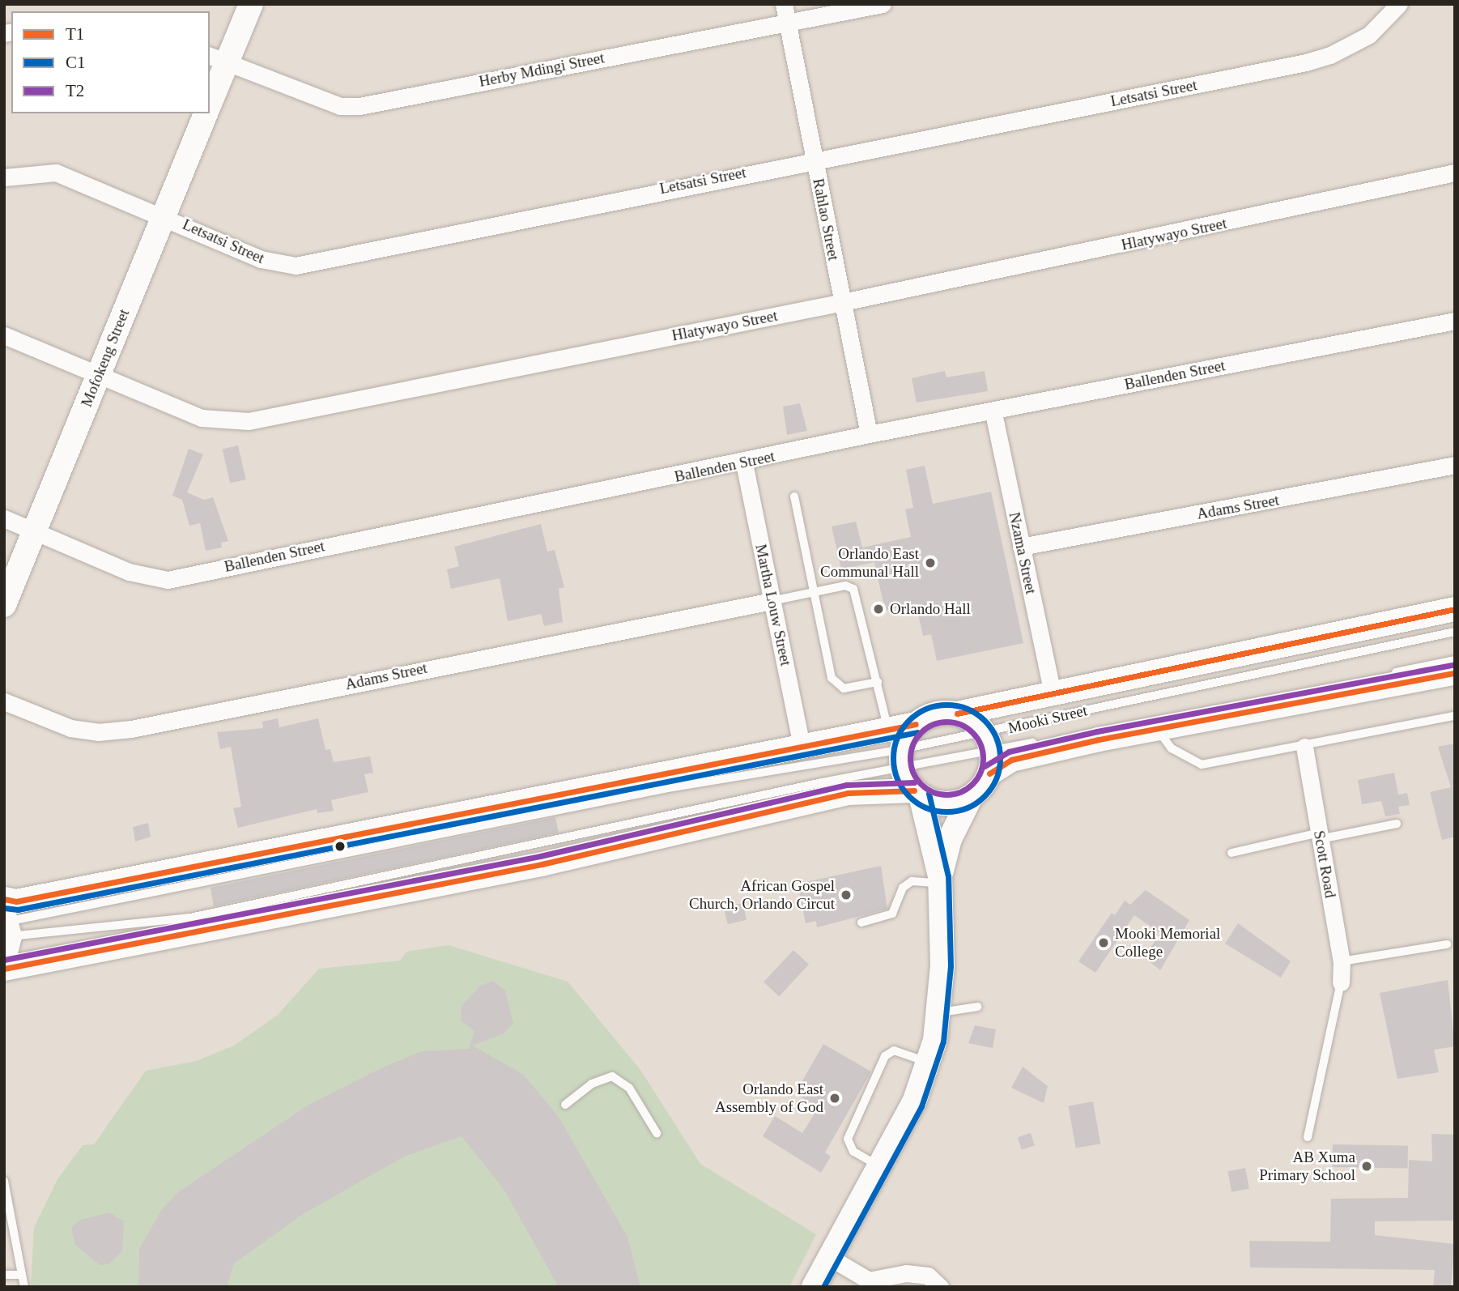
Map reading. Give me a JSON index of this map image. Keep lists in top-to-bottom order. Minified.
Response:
{"streets":{"main road":["Mofokeng Street","Mooki Street"],"street":["Herby Mdingi Street","Letsatsi Street","Rahlao Street","Hlatywayo Street","Ballenden Street","Adams Street","Nzama Street","Martha Louw Street","Scott Road"]},"crossings":[["Herby Mdingi Street","Rahlao Street"],["Letsatsi Street","Rahlao Street"],["Letsatsi Street","Mofokeng Street"],["Rahlao Street","Hlatywayo Street"],["Rahlao Street","Ballenden Street"],["Hlatywayo Street","Mofokeng Street"],["Mofokeng Street","Ballenden Street"],["Ballenden Street","Nzama Street"],["Ballenden Street","Martha Louw Street"],["Adams Street","Nzama Street"],["Adams Street","Martha Louw Street"],["Nzama Street","Mooki Street"]],"places":["Orlando East Communal Hall","Orlando Hall","African Gospel Church, Orlando Circut","Mooki Memorial College","Orlando East Assembly of God","AB Xuma Primary School"],"lines":["transit line T1","transit line T2","transit line C1"],"legend":["T1","C1","T2"]}
